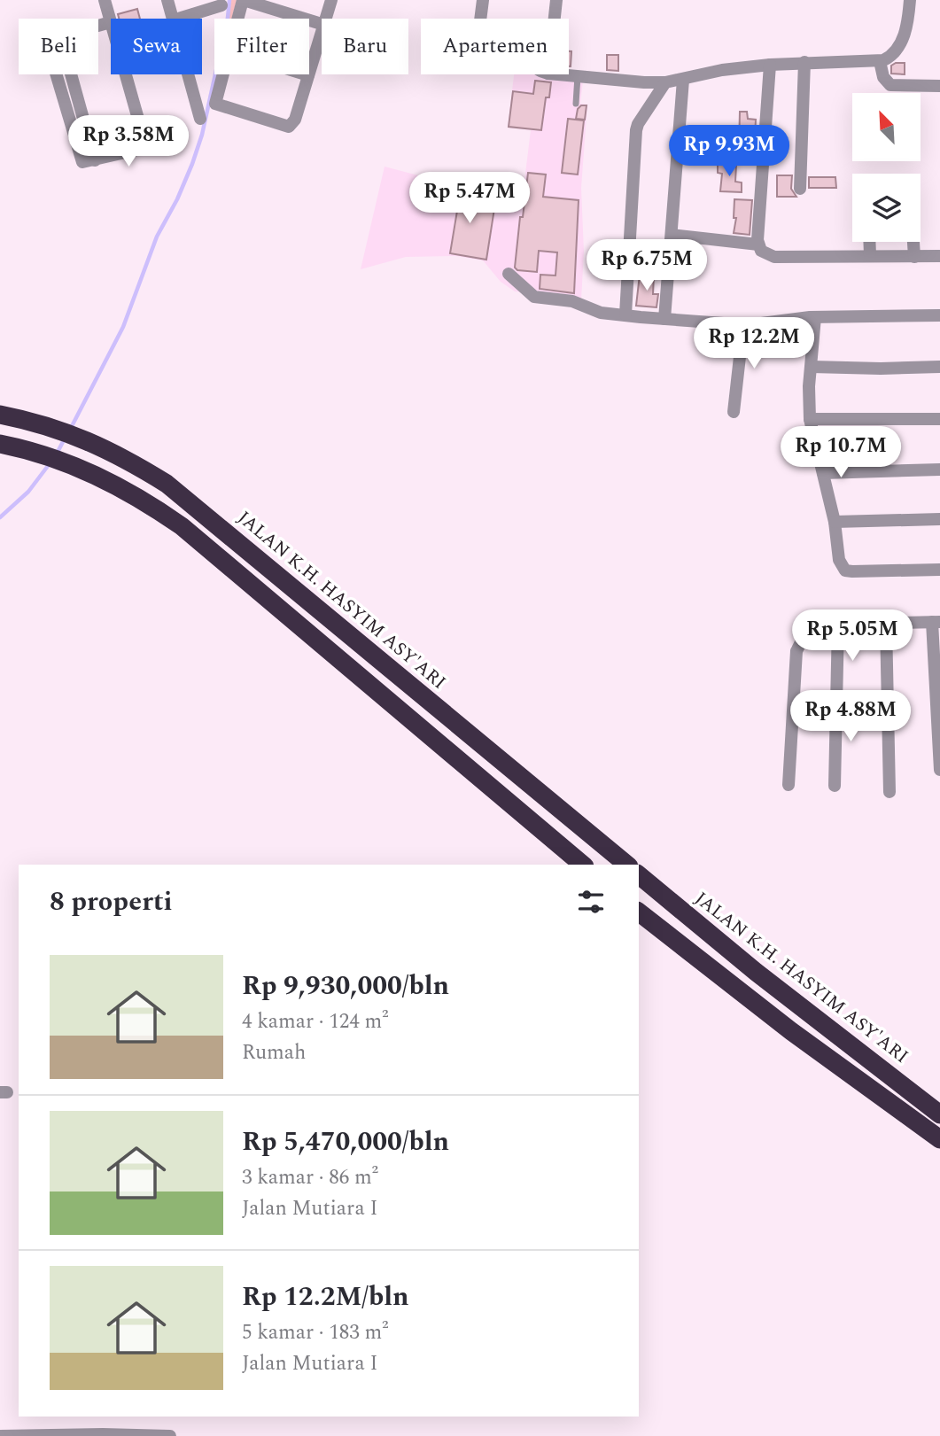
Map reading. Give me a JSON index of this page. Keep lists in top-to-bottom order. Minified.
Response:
{"streets":{"highway":["JALAN K.H. HASYIM ASY'ARI"]},"north":"top left","page":{"chip":["Beli","Sewa","Filter","Baru","Apartemen"],"price":["Rp 3.58M","Rp 9.93M","Rp 5.47M","Rp 6.75M","Rp 12.2M","Rp 10.7M","Rp 5.05M","Rp 4.88M"],"heading":"8 properti","list":[{"name":"Rp 9,930,000/bln","note":"4 kamar · 124 m² · Rumah"},{"name":"Rp 5,470,000/bln","note":"3 kamar · 86 m² · Jalan Mutiara I"},{"name":"Rp 12.2M/bln","note":"5 kamar · 183 m² · Jalan Mutiara I"}]}}
